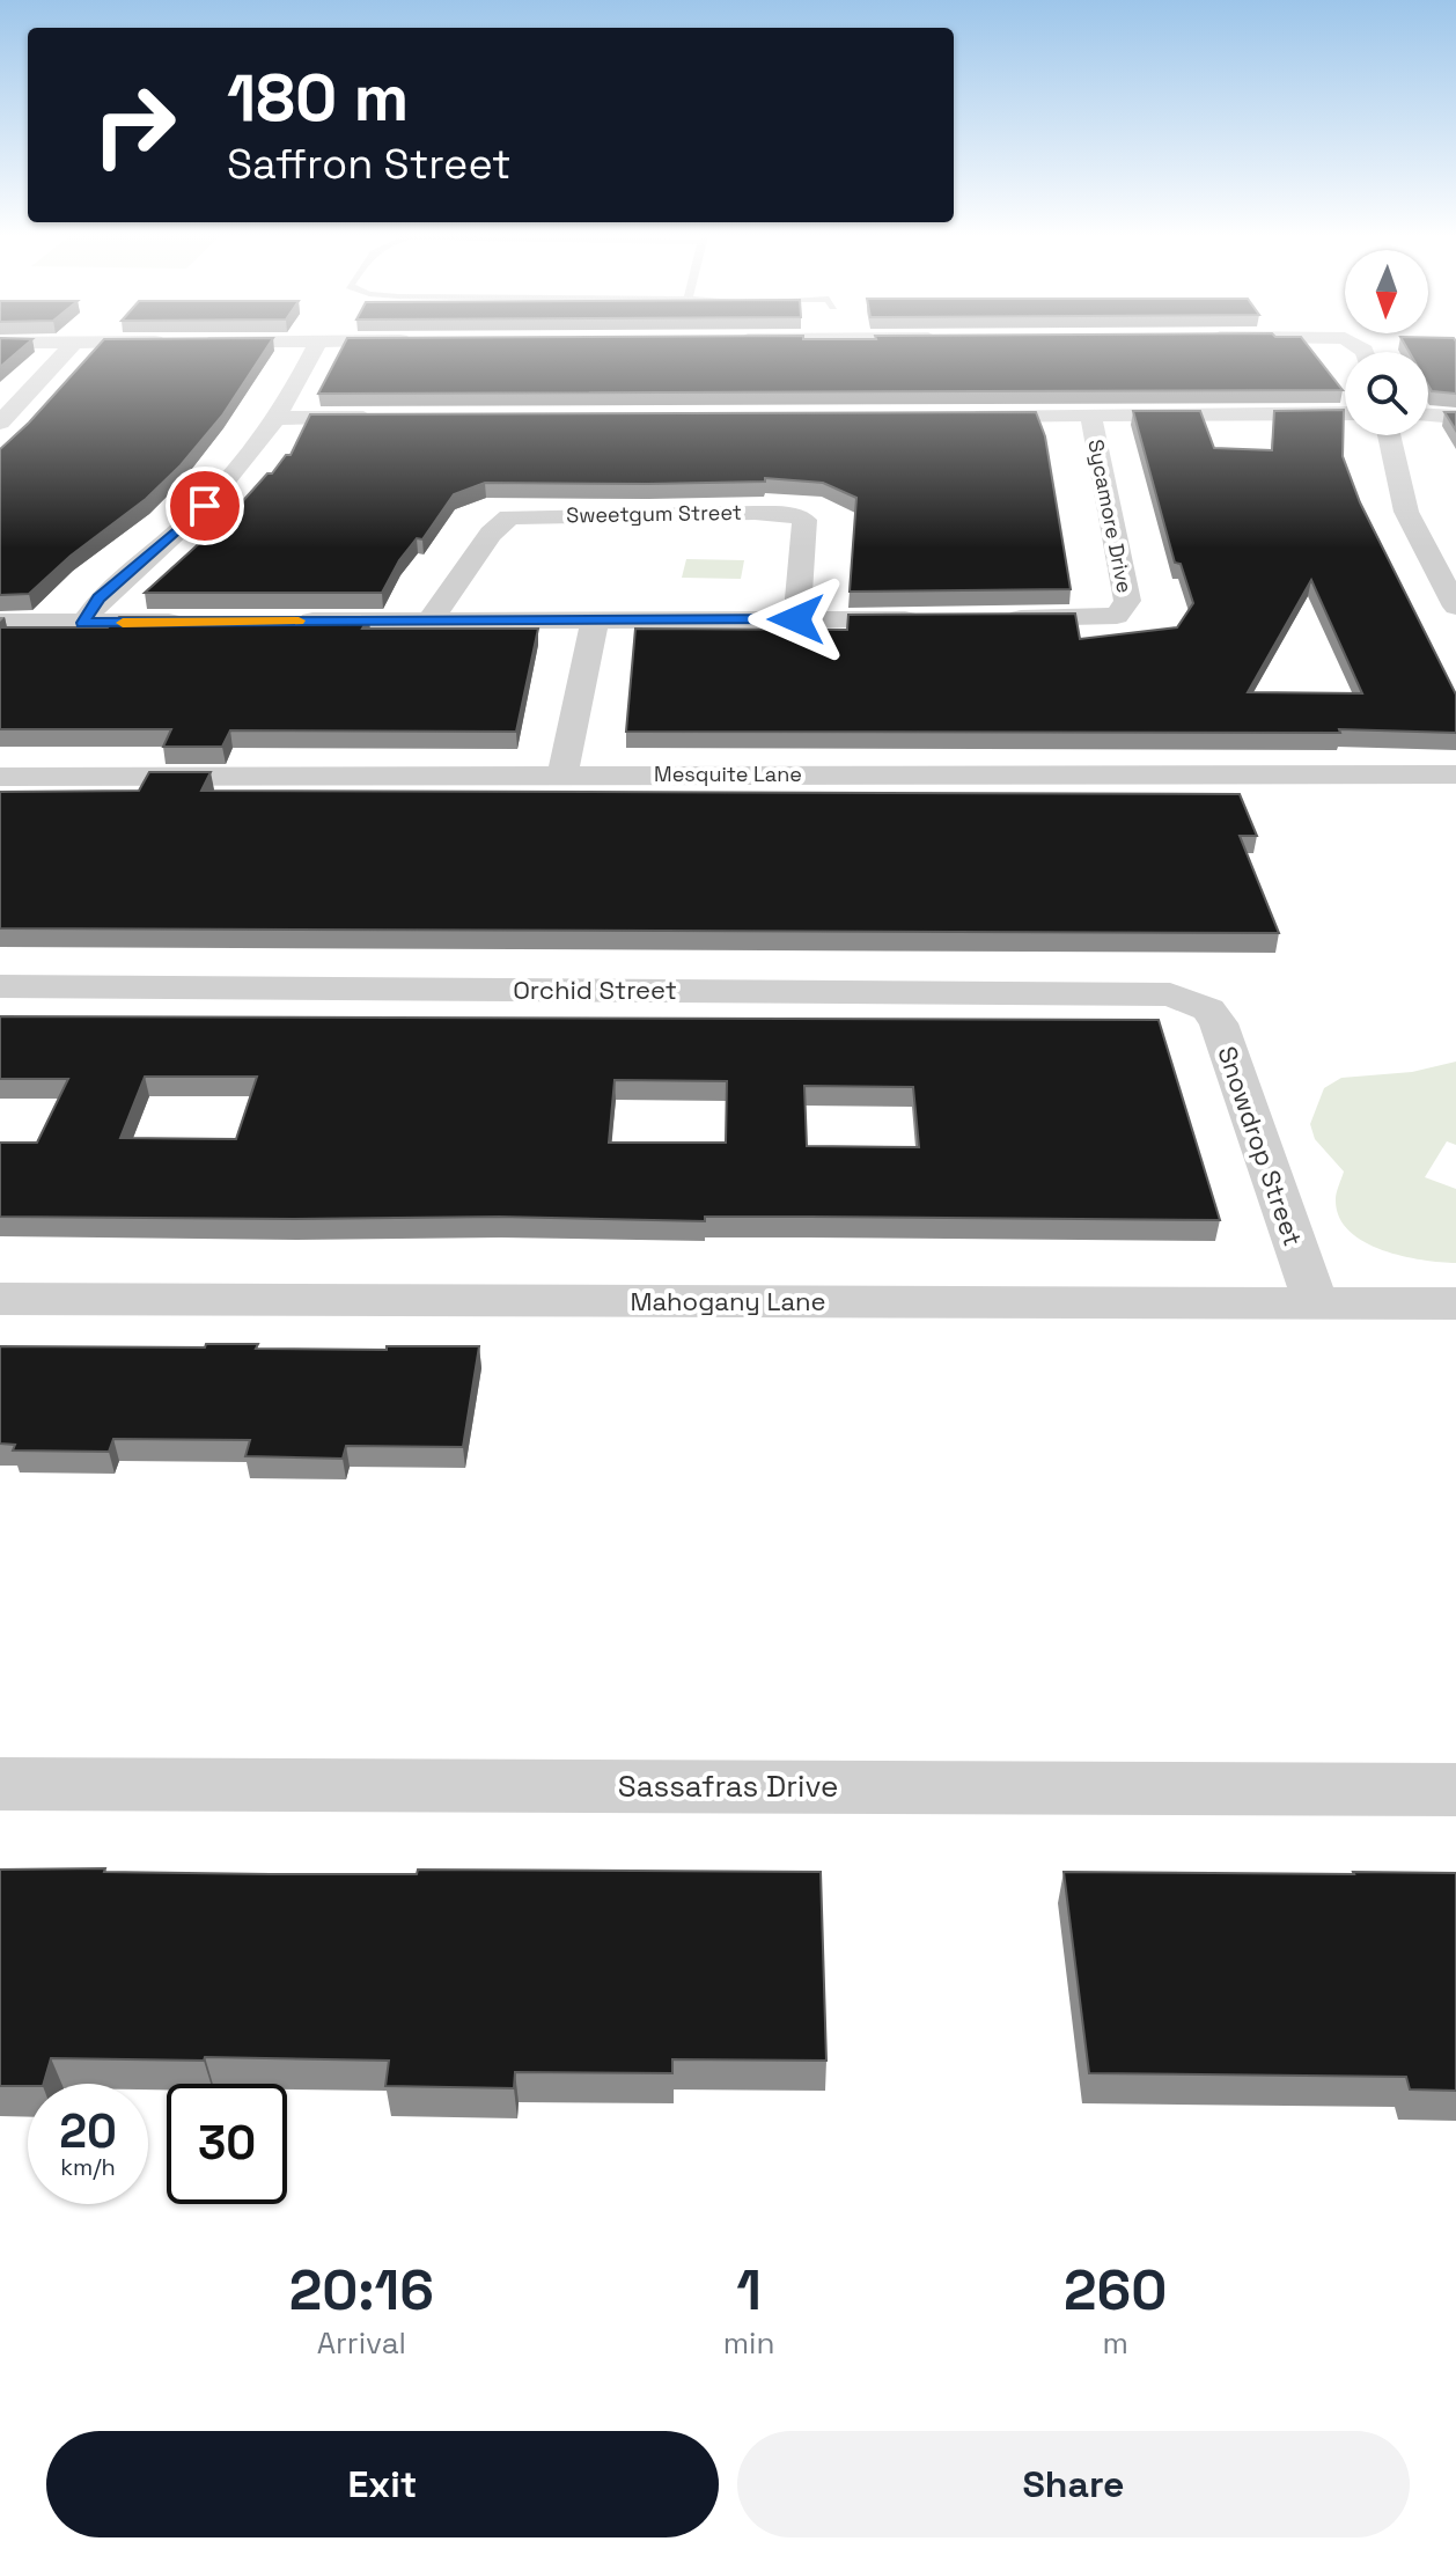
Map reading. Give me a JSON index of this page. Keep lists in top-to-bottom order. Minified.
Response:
{"streets":{"street":["Sweetgum Street","Sycamore Drive","Mesquite Lane","Orchid Street","Snowdrop Street","Mahogany Lane","Sassafras Drive"]},"crossings":[["Orchid Street","Snowdrop Street"],["Snowdrop Street","Mahogany Lane"]],"north":"bottom","page":{"turn":["180 m","Saffron Street"],"speed":"20 km/h","limit":"30","eta":["20:16","Arrival","1","min","260","m"],"buttons":["Exit","Share"]}}
